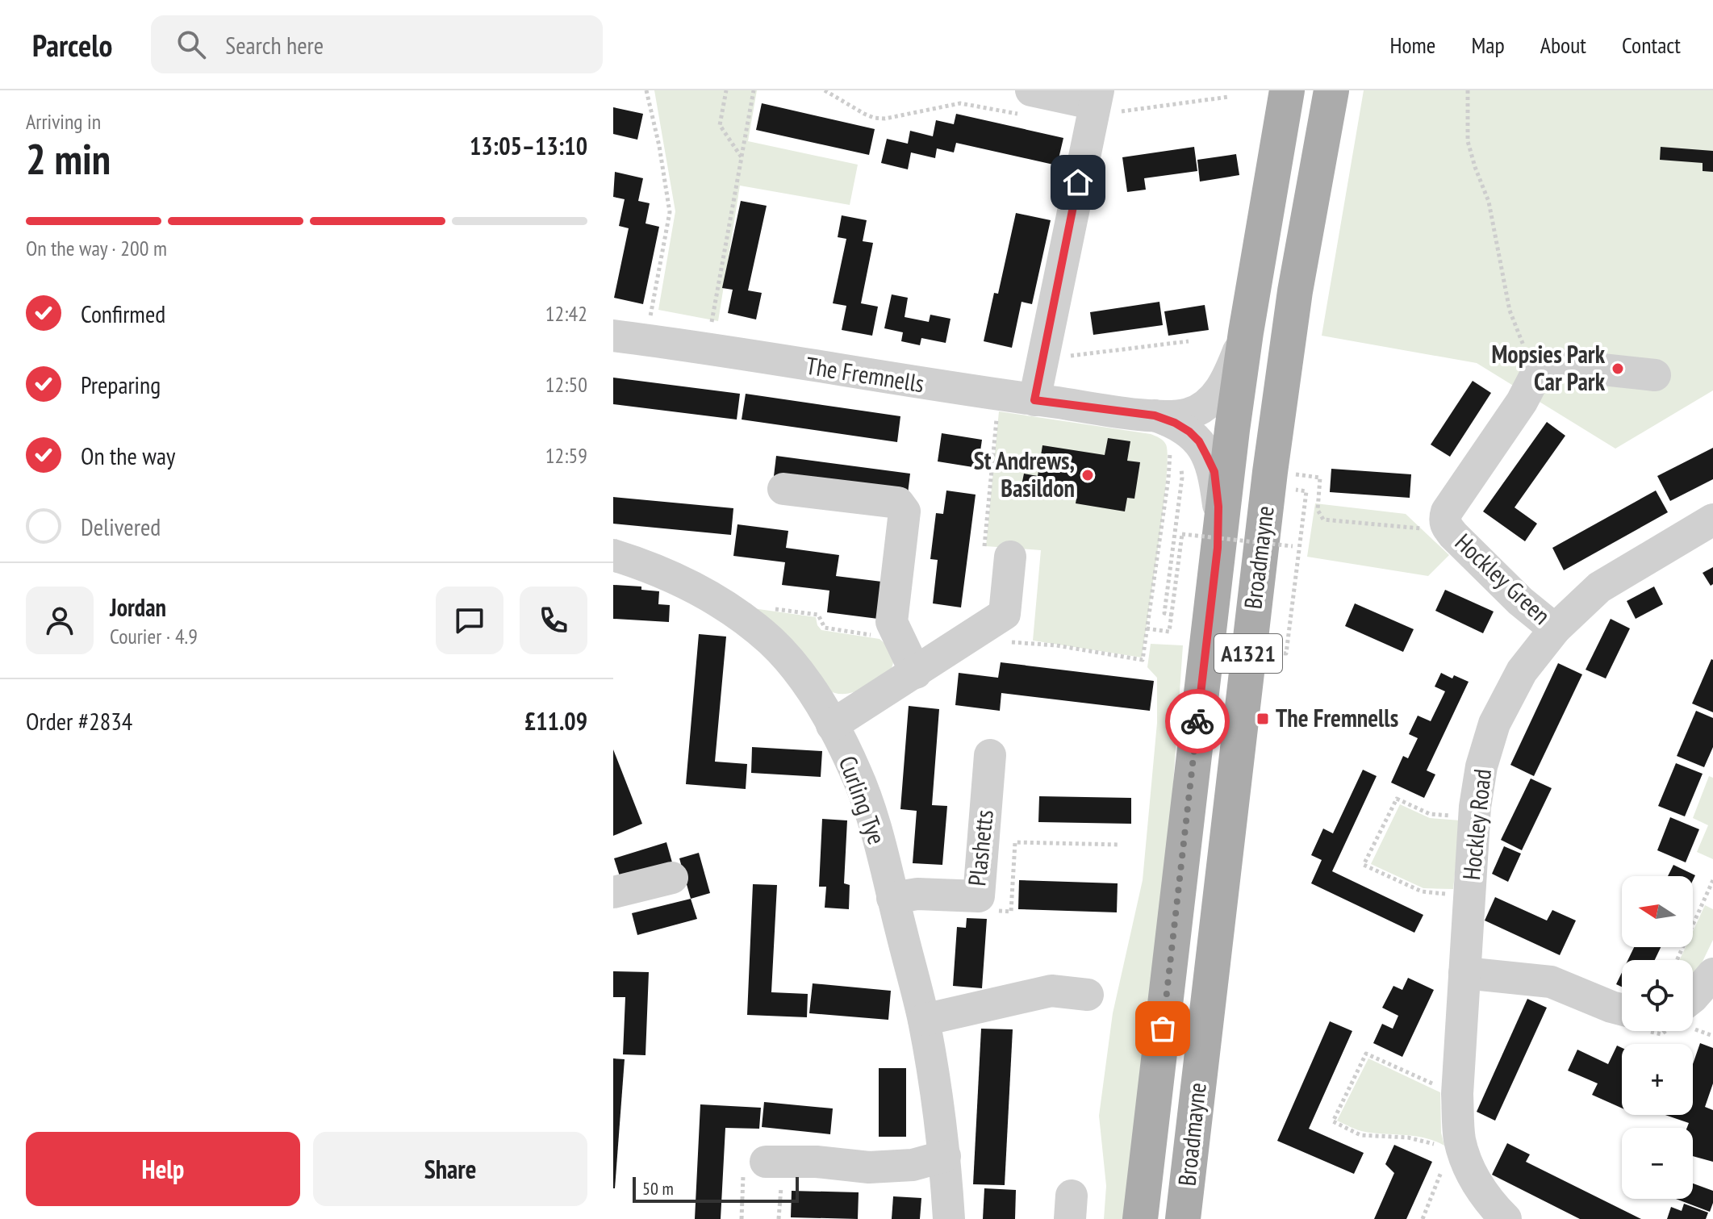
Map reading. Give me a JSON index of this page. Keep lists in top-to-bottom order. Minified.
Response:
{"streets":{"main road":["Broadmayne","A1321"],"street":["The Fremnells","Hockley Green","Curling Tye","Hockley Road","Plashetts"]},"crossings":[["The Fremnells","Broadmayne"],["Hockley Green","Hockley Road"],["Curling Tye","Plashetts"]],"places":{"other":["Mopsies Park Car Park","St Andrews, Basildon"],"transit":["The Fremnells"]},"scale_bar":"50 m","north":"left","page":{"header":"Parcelo","search":"Search here","nav":["Home","Map","About","Contact"],"heading":["2 min","Arriving in","13:05–13:10"],"panel":["Jordan","Courier · 4.9","Order #2834","£11.09"],"bar":"On the way · 200 m","list":[["Confirmed","12:42"],["Preparing","12:50"],["On the way","12:59"],"Delivered"],"map_buttons":["+","−"],"buttons":["Help","Share"],"scale":"50 m"}}
